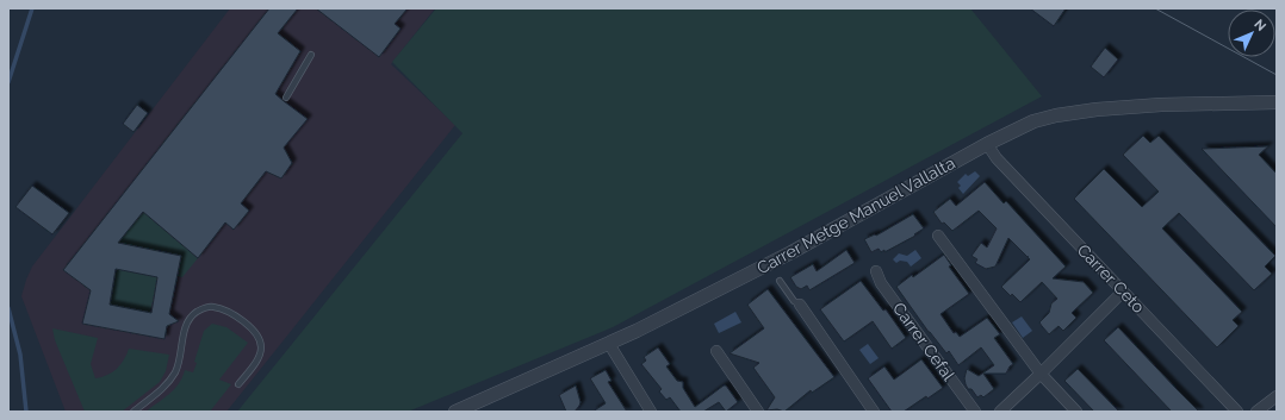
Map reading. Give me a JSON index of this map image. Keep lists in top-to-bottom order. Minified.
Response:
{"streets":{"street":["Carrer Metge Manuel Vallalta","Carrer Ceto","Carrer Cefal"]},"crossings":[["Carrer Metge Manuel Vallalta","Carrer Ceto"]],"north":"top right"}
